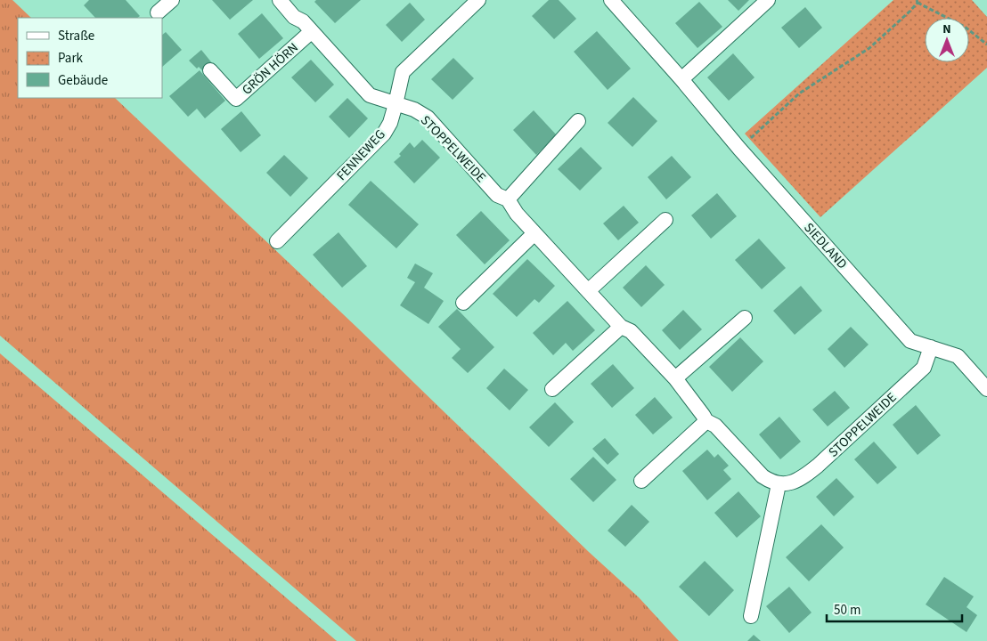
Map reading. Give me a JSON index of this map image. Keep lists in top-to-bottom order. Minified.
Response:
{"streets":{"street":["GRÖN HÖRN","STOPPELWEIDE","FENNEWEG","SIEDLAND"]},"crossings":[["STOPPELWEIDE","FENNEWEG"],["STOPPELWEIDE","SIEDLAND"]],"legend":["Straße","Park","Gebäude"],"scale_bar":"50 m","north":"top"}
